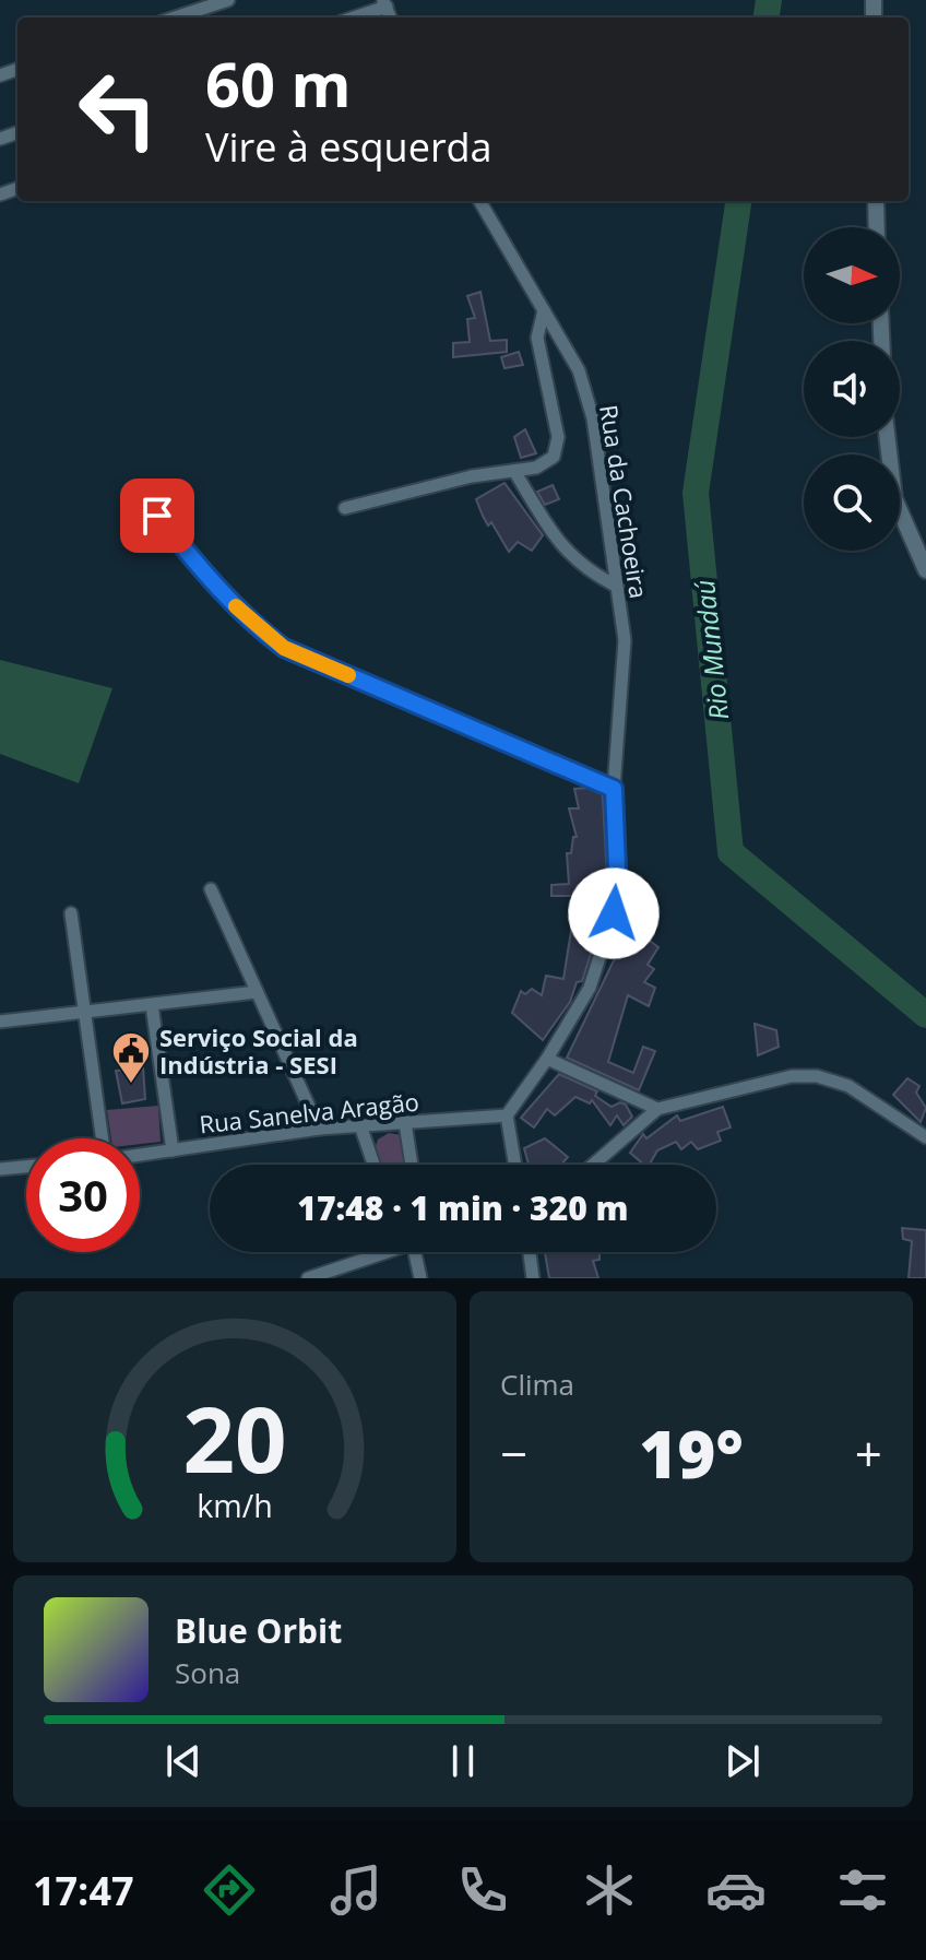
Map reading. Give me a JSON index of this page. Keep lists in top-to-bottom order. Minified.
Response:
{"streets":{"street":["Rua da Cachoeira","Rua Sanelva Aragão"]},"crossings":[["Rua da Cachoeira","Rua Sanelva Aragão"]],"water":["Rio Mundaú"],"places":{"public building":["Serviço Social da Indústria - SESI"]},"north":"right","page":{"turn":["60 m","Vire à esquerda"],"limit":"30","trip":"17:48 · 1 min · 320 m","tile":"Clima","heat":["−","19°","+"],"song":["Blue Orbit","Sona"],"tabs":"17:47","gauge":["20","km/h"]}}
